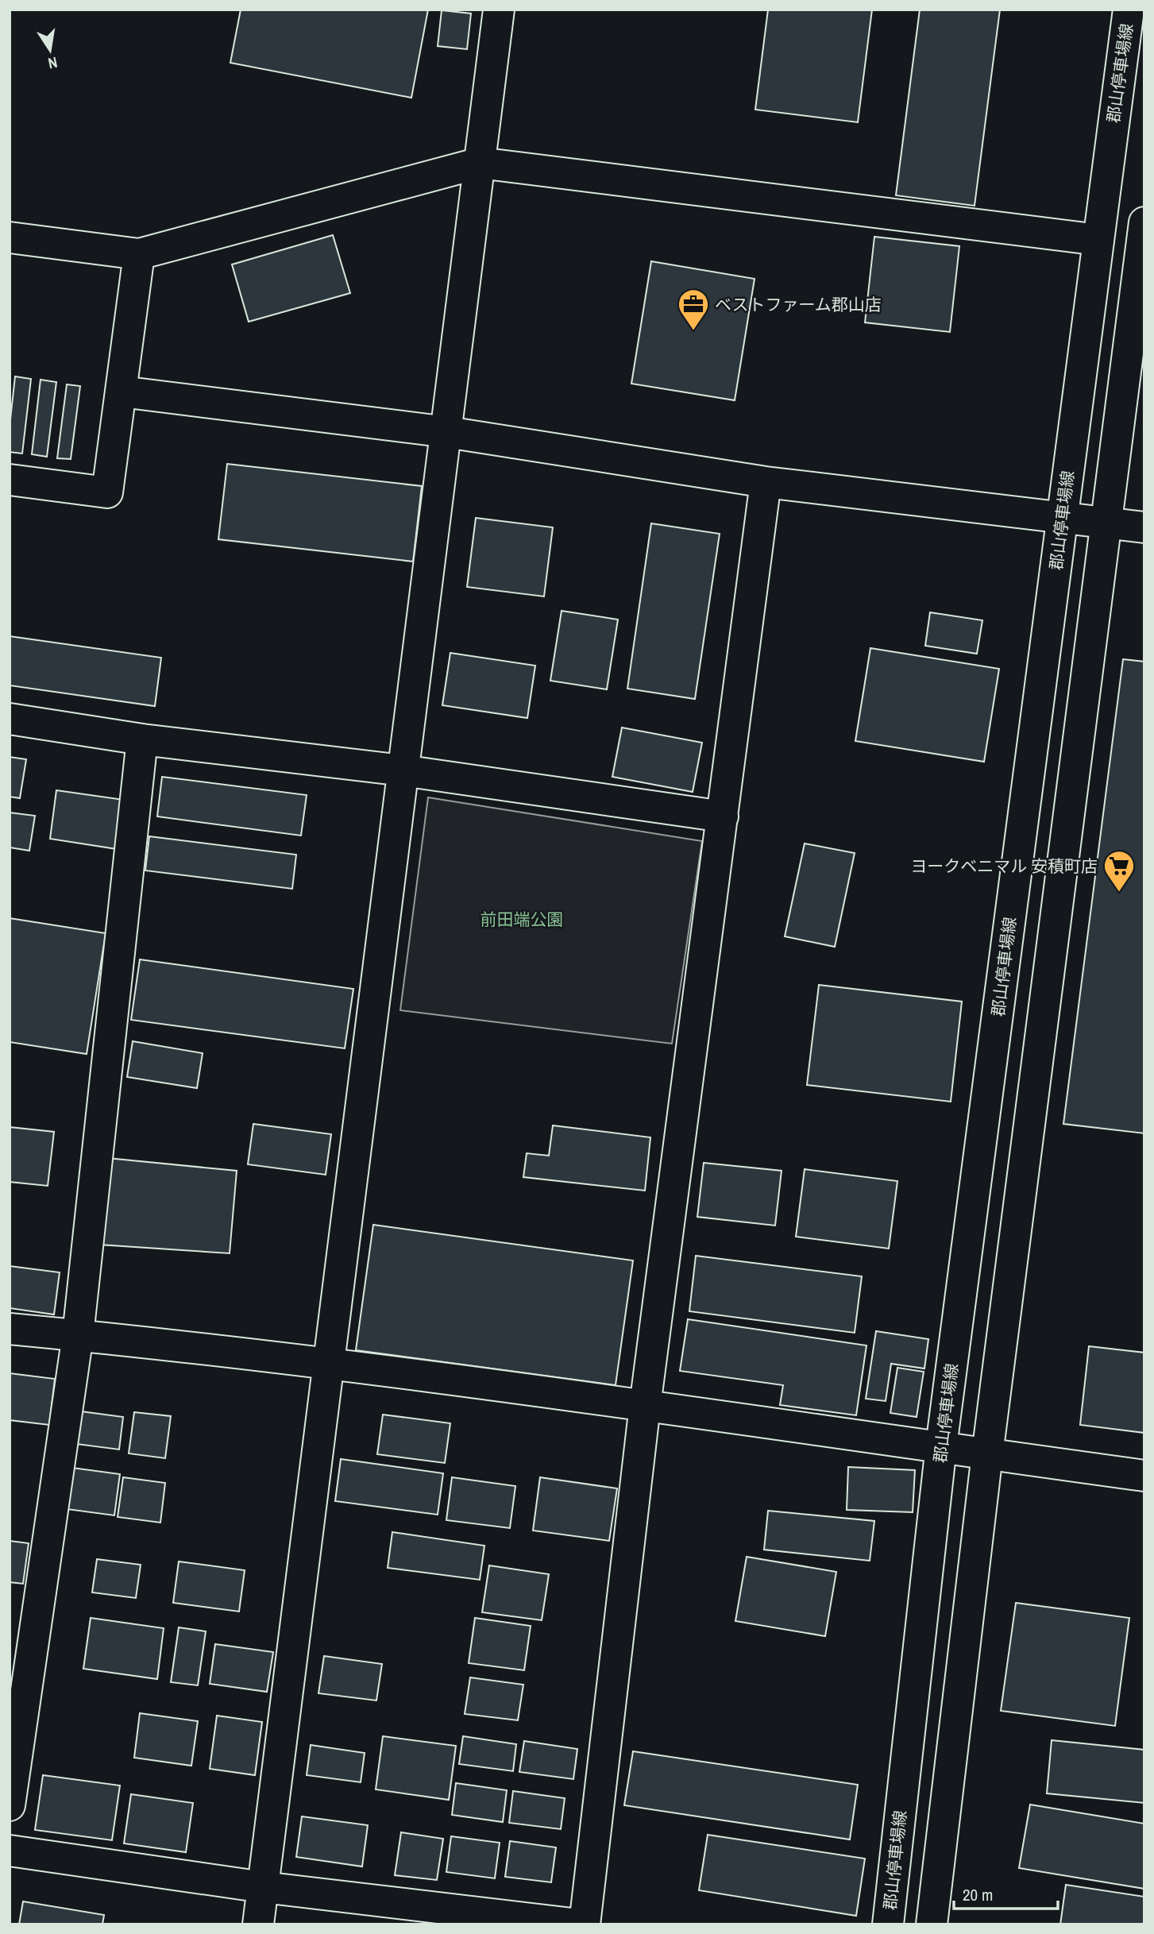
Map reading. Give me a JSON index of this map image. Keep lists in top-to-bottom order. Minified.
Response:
{"streets":{"street":["郡山停車場線"]},"parks":["前田端公園"],"places":{"office":["ベストファーム郡山店"],"supermarket":["ヨークベニマル 安積町店"]},"scale_bar":"20 m","north":"bottom"}
